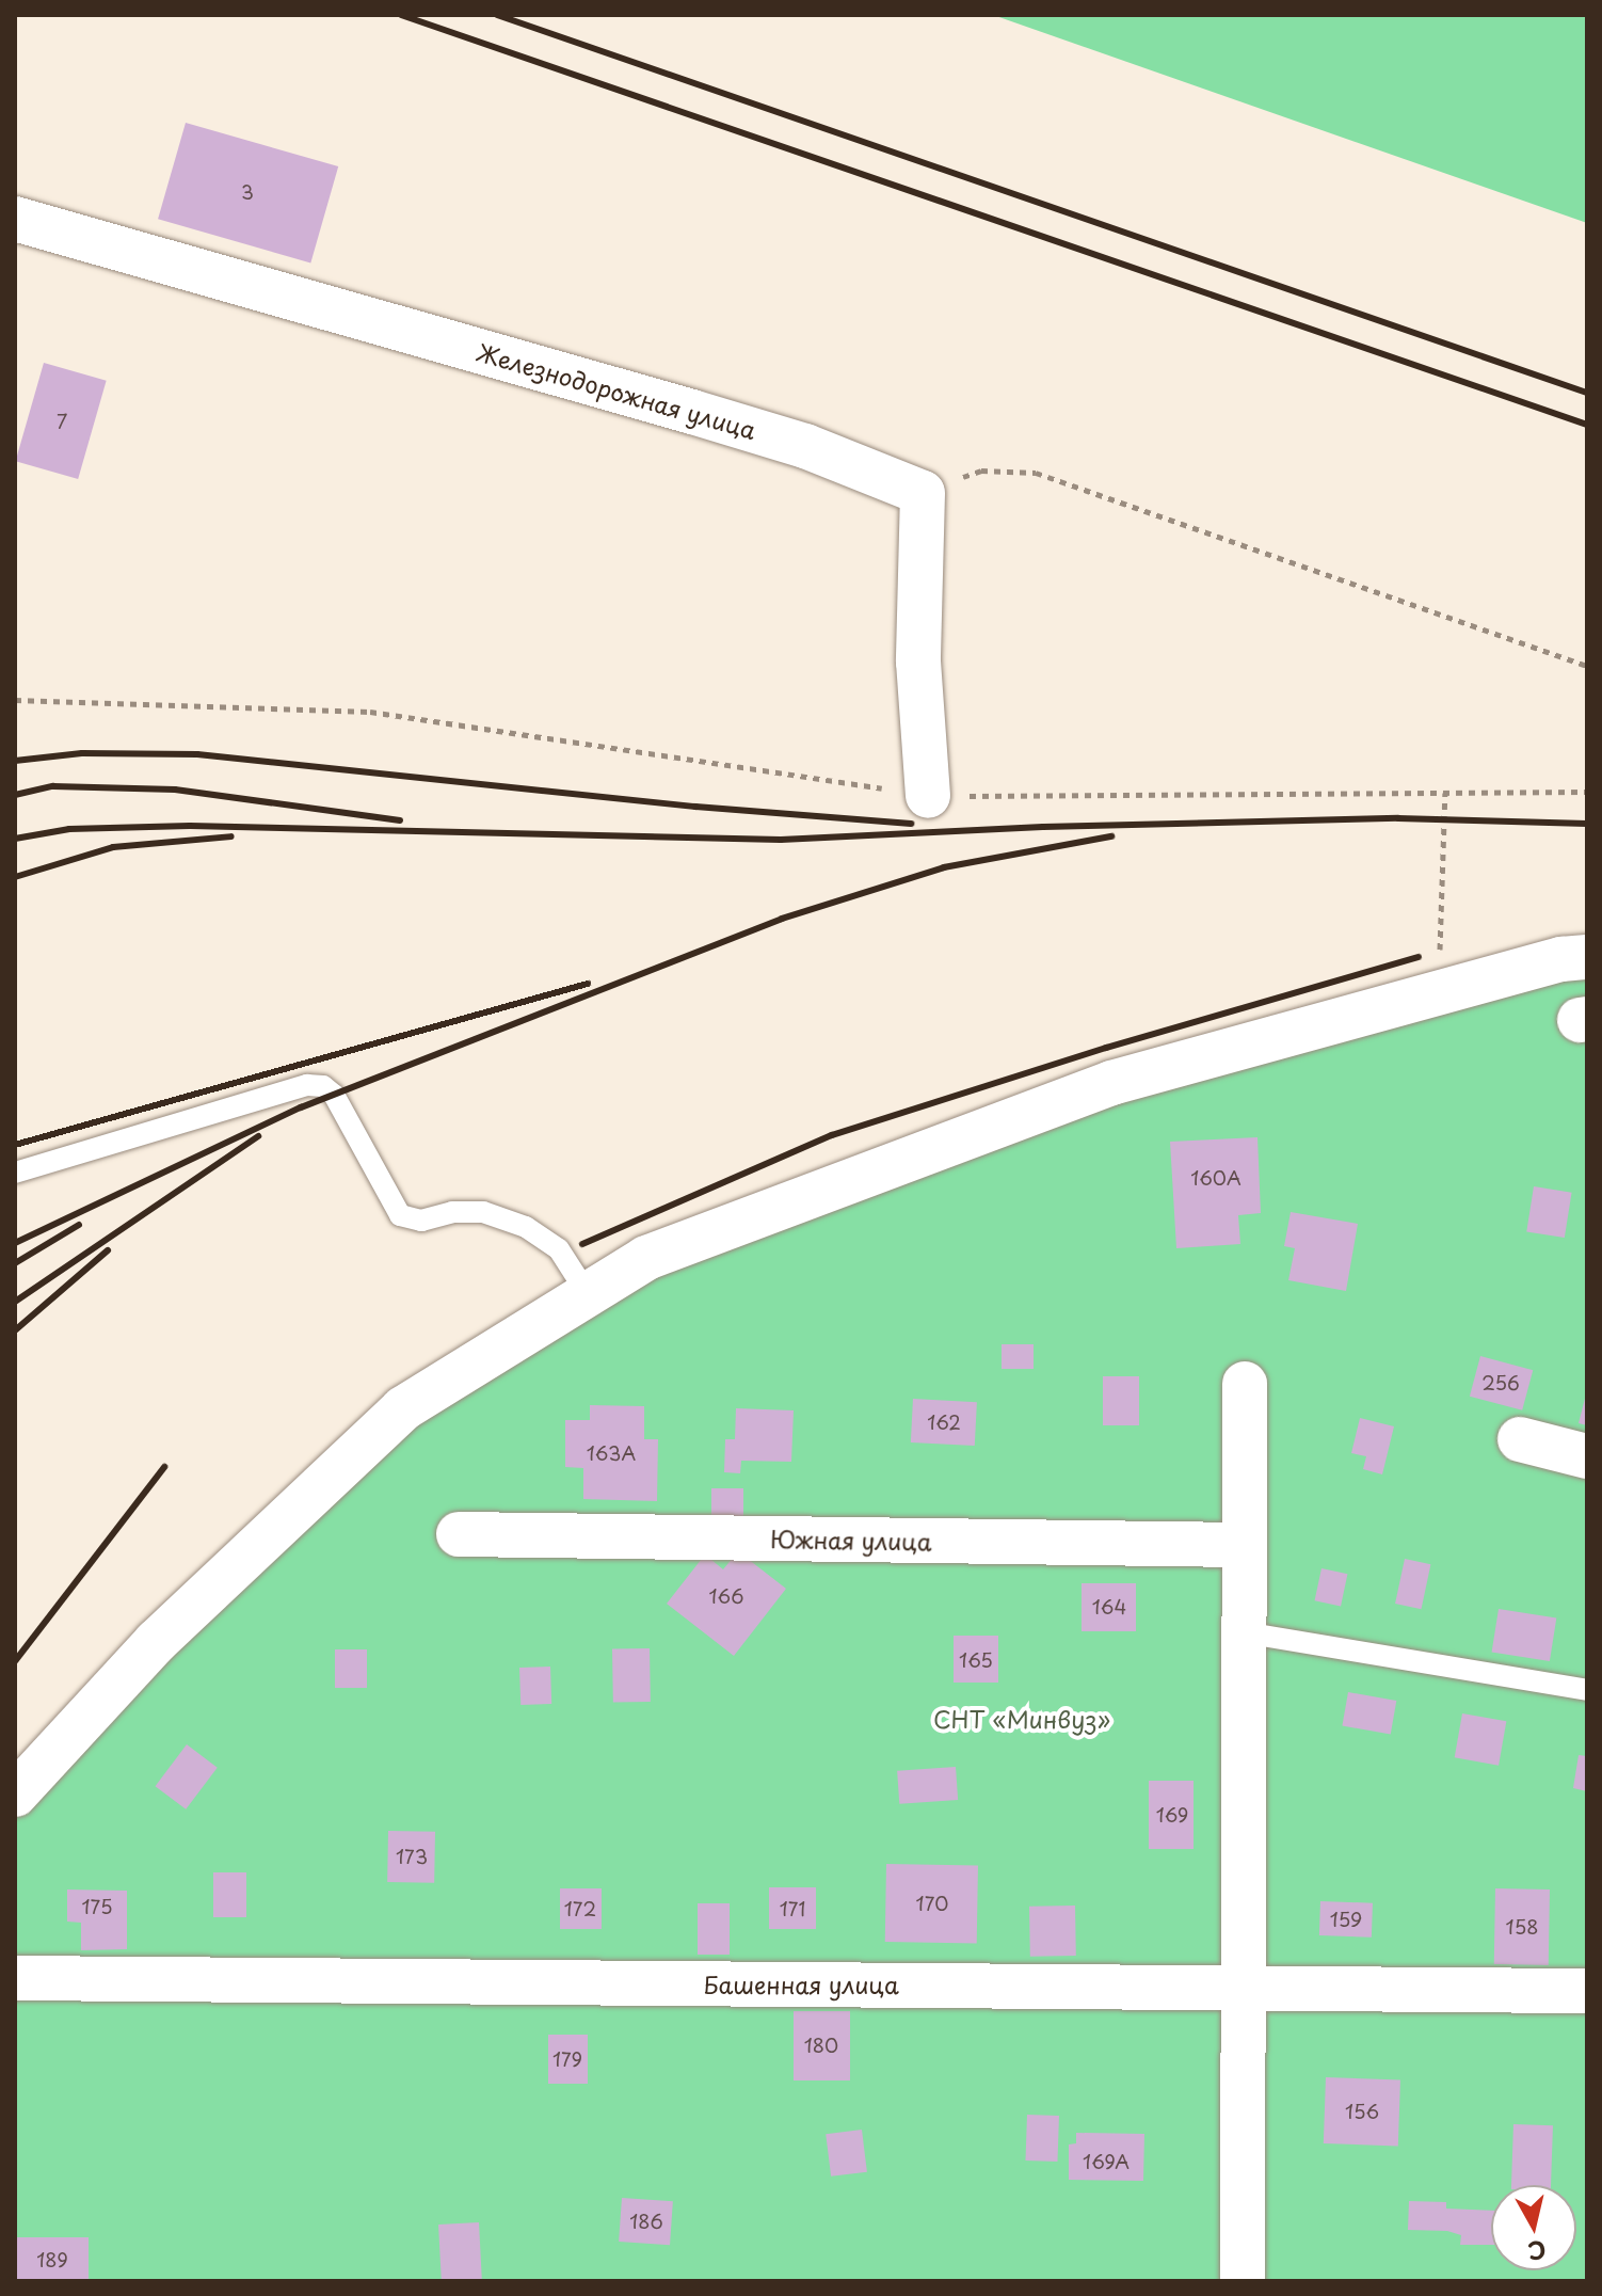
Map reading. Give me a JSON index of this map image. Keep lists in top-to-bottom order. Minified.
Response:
{"streets":{"street":["Железнодорожная улица","Южная улица","Башенная улица"]},"parks":["СНТ «Минвуз»"],"house_numbers":["3","7","160А","256","162","163А","166","164","165","169","173","170","175","172","171","159","158","180","179","156","169А","186","189"],"north":"bottom"}
